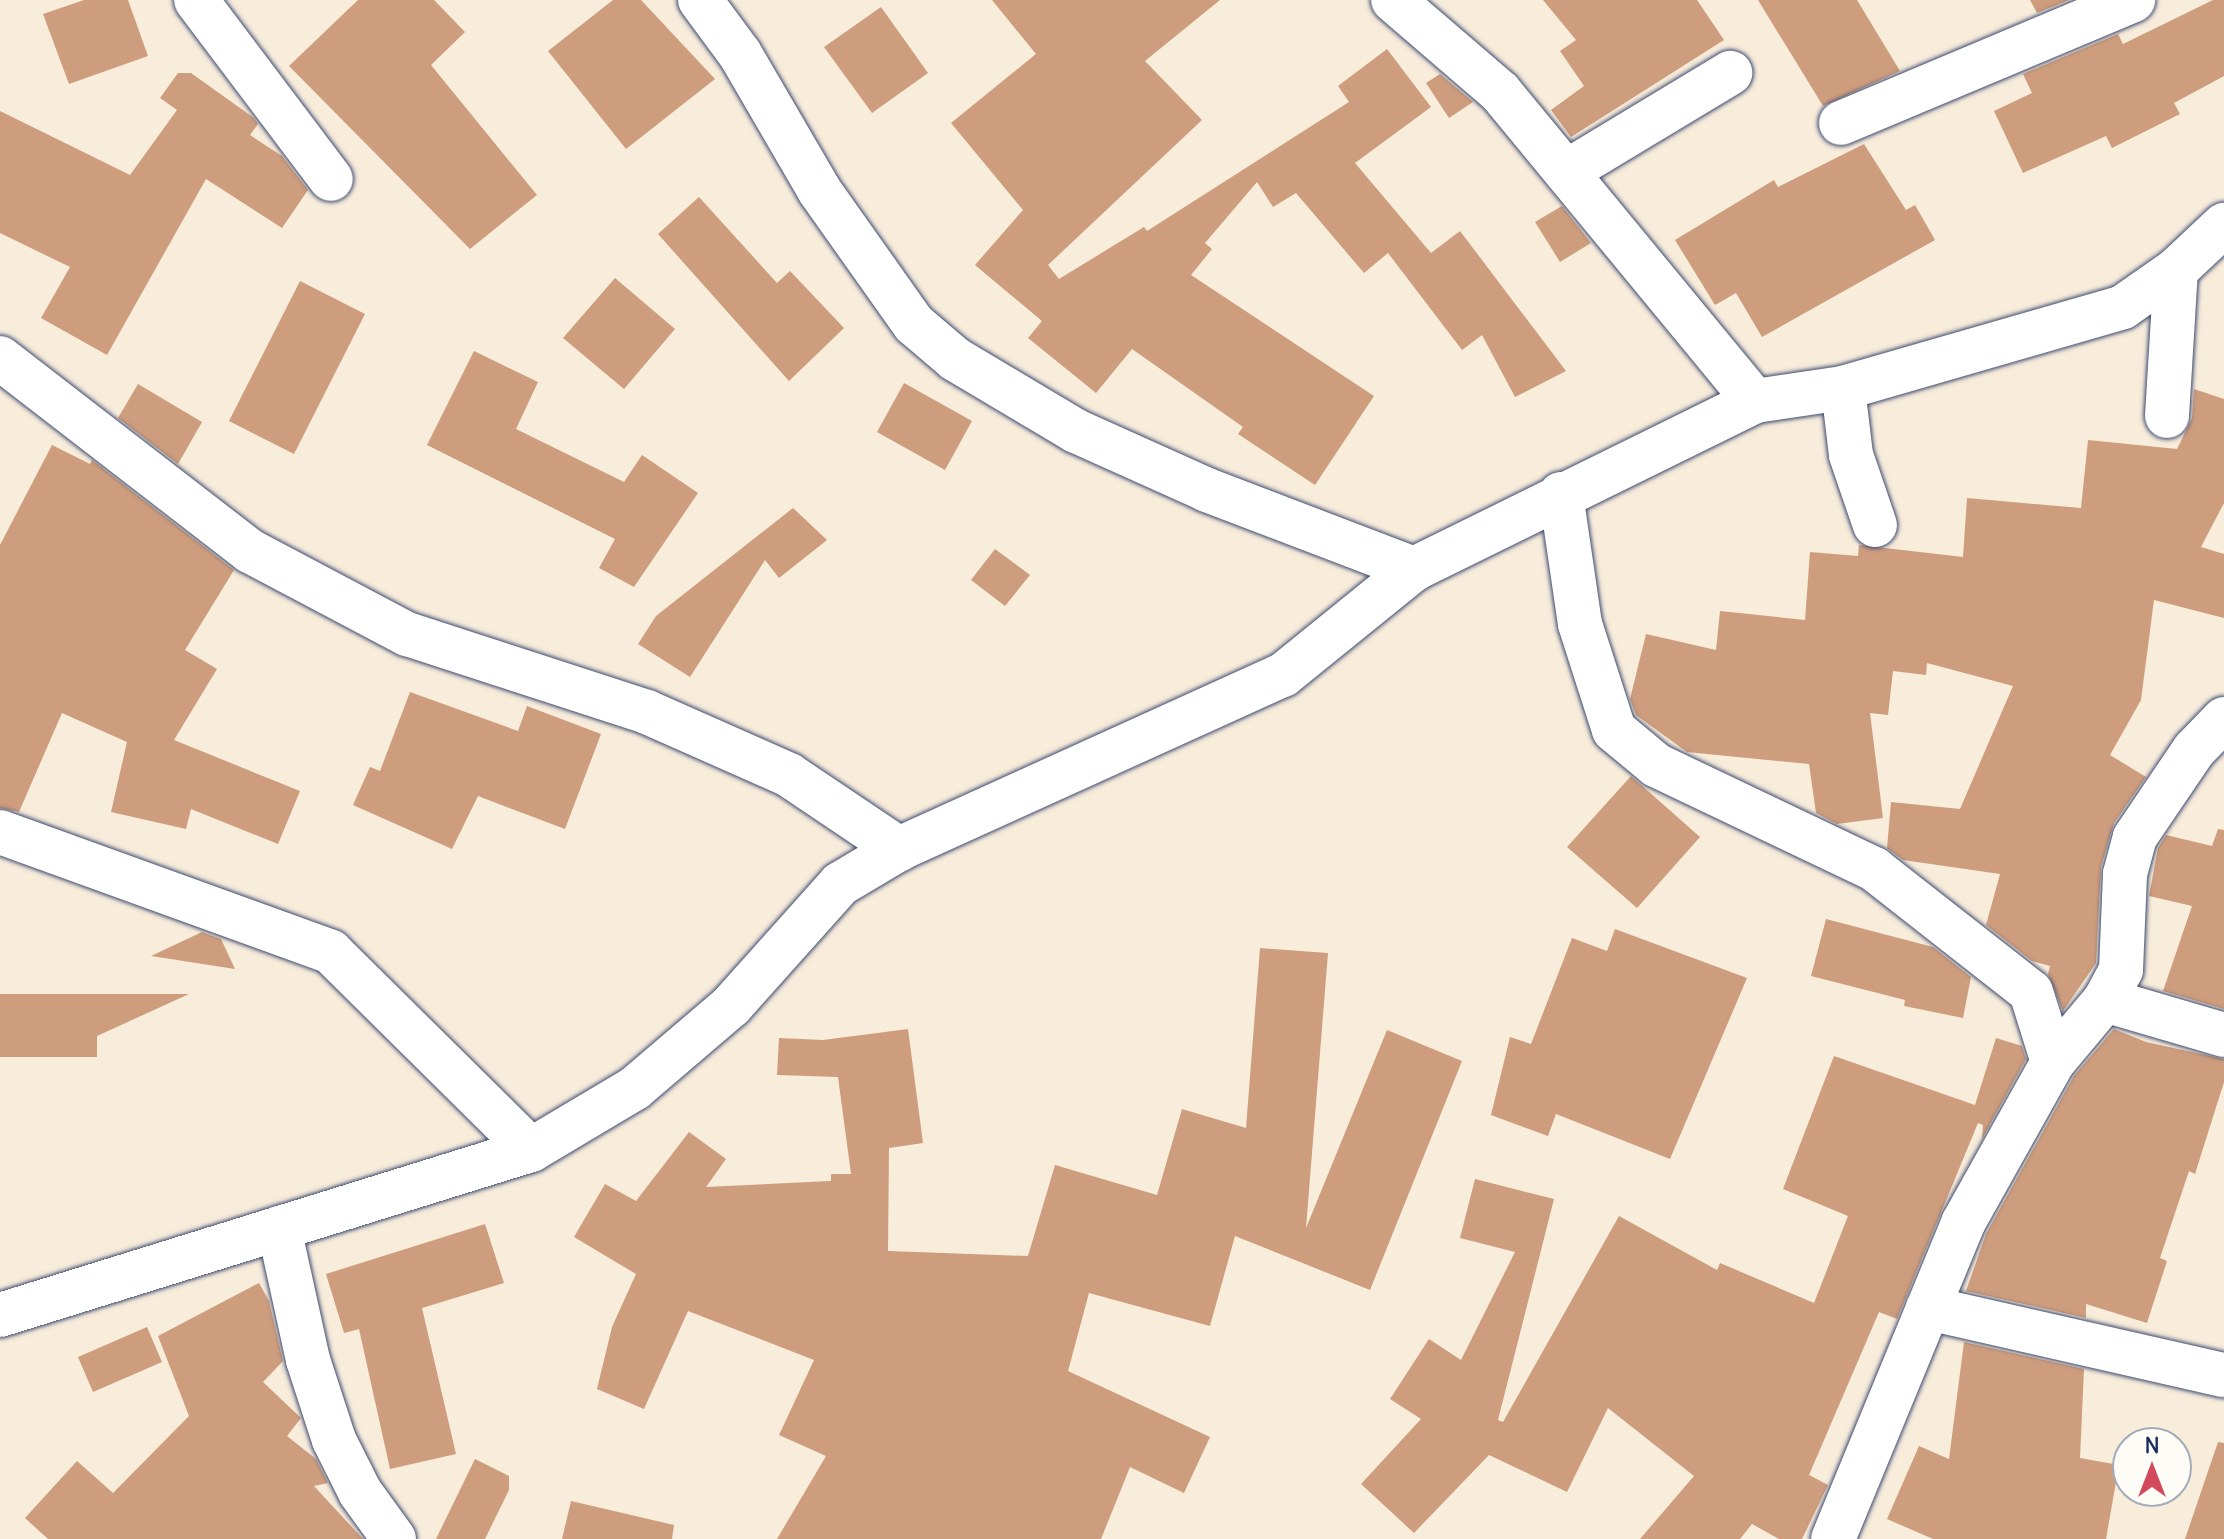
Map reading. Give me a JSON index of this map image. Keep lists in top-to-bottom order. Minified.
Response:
{"north":"top"}
